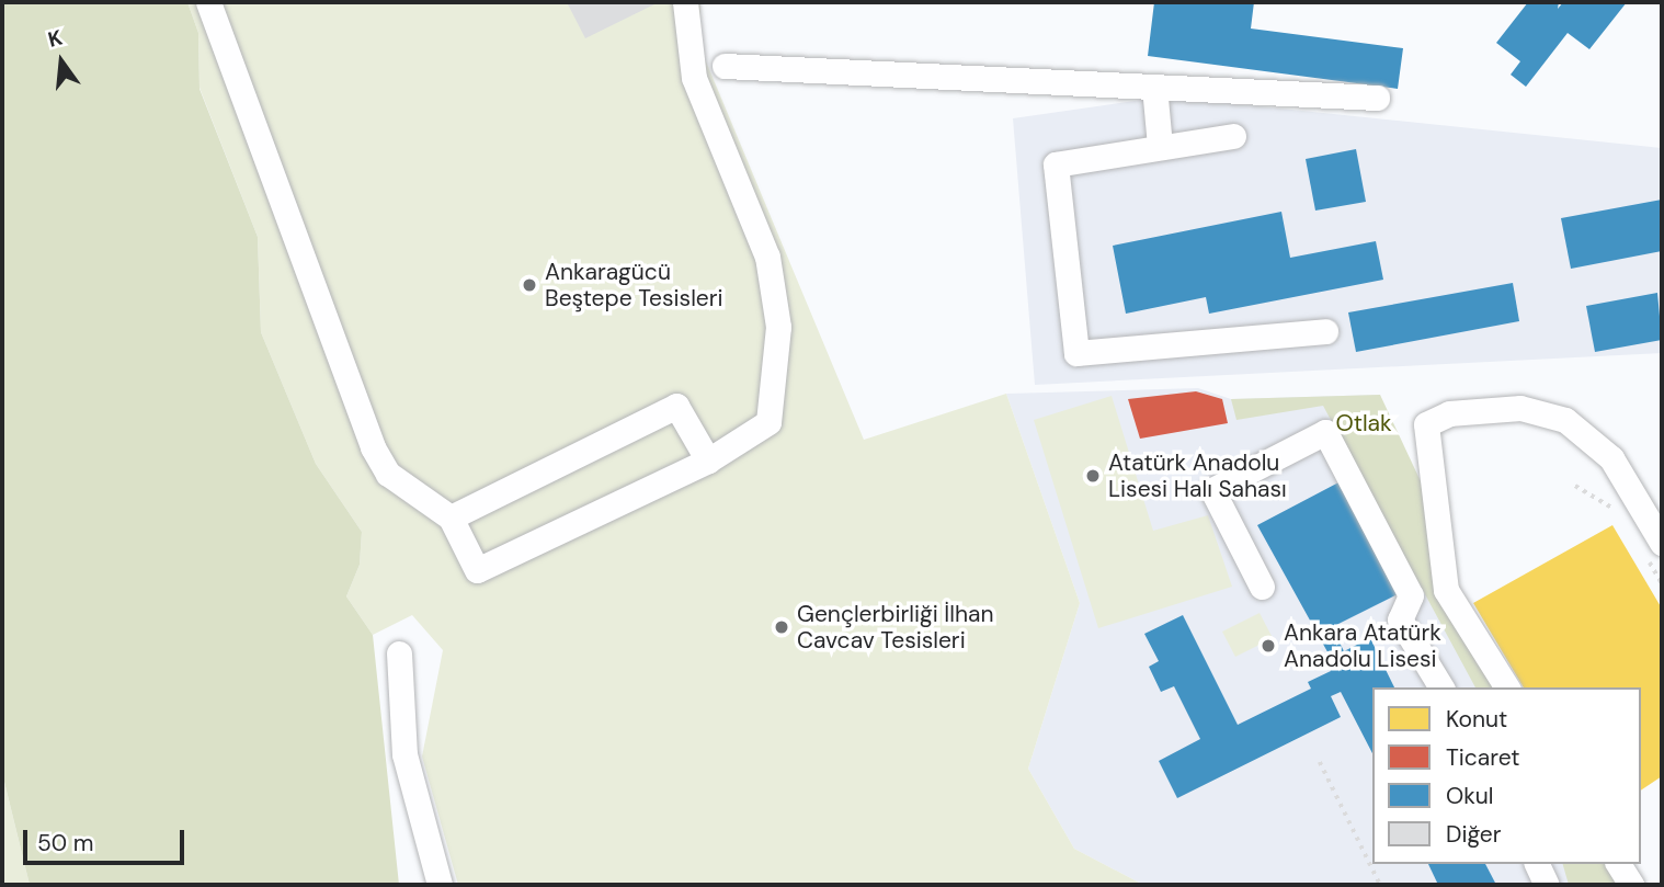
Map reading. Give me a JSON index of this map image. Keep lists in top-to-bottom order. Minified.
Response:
{"parks":["Otlak"],"places":["Ankaragücü Beştepe Tesisleri","Atatürk Anadolu Lisesi Halı Sahası","Gençlerbirliği İlhan Cavcav Tesisleri","Ankara Atatürk Anadolu Lisesi"],"legend":["Konut","Ticaret","Okul","Diğer"],"scale_bar":"50 m","north":"top"}
